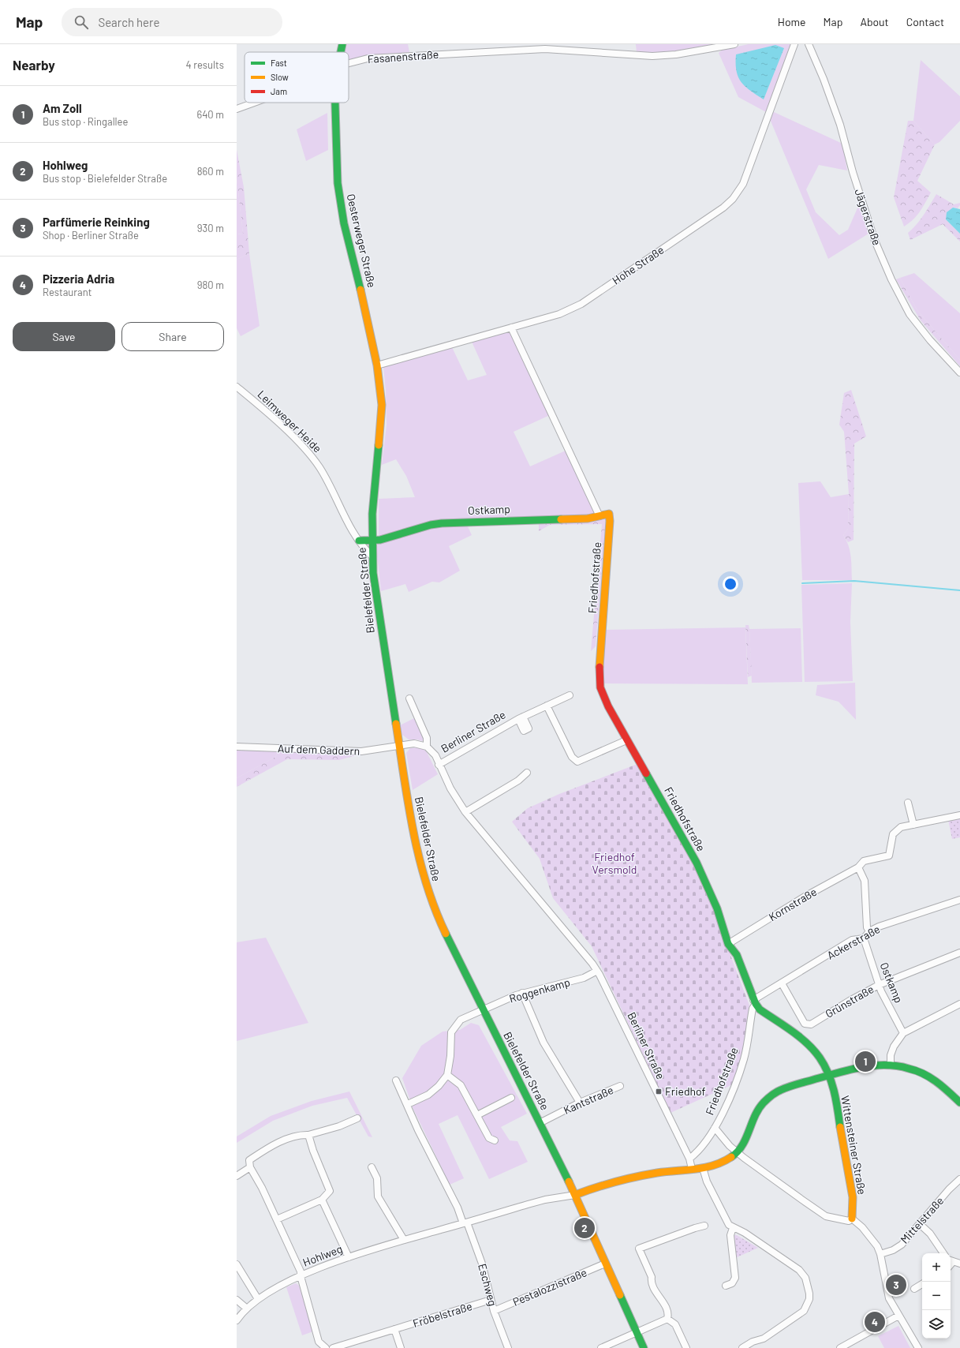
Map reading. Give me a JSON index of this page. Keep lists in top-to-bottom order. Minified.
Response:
{"streets":{"street":["Fasanenstraße","Jägerstraße","Oesterweger Straße","Hohe Straße","Leimweger Heide","Ostkamp","Friedhofstraße","Bielefelder Straße","Berliner Straße","Auf dem Gaddern","Kornstraße","Ackerstraße","Roggenkamp","Grünstraße","Kantstraße","Wittensteiner Straße","Mittelstraße","Hohlweg","Eschweg","Pestalozzistraße","Fröbelstraße"]},"crossings":[["Oesterweger Straße","Hohe Straße"],["Oesterweger Straße","Bielefelder Straße"],["Hohe Straße","Bielefelder Straße"],["Leimweger Heide","Bielefelder Straße"],["Ostkamp","Friedhofstraße"],["Ostkamp","Bielefelder Straße"],["Ostkamp","Ackerstraße"],["Ostkamp","Grünstraße"],["Friedhofstraße","Berliner Straße"],["Friedhofstraße","Kornstraße"],["Friedhofstraße","Ackerstraße"],["Friedhofstraße","Wittensteiner Straße"],["Bielefelder Straße","Berliner Straße"],["Bielefelder Straße","Auf dem Gaddern"],["Bielefelder Straße","Roggenkamp"],["Bielefelder Straße","Kantstraße"],["Bielefelder Straße","Hohlweg"],["Bielefelder Straße","Pestalozzistraße"],["Berliner Straße","Auf dem Gaddern"],["Berliner Straße","Roggenkamp"],["Berliner Straße","Hohlweg"],["Ackerstraße","Grünstraße"],["Ackerstraße","Wittensteiner Straße"],["Hohlweg","Eschweg"],["Eschweg","Pestalozzistraße"],["Eschweg","Fröbelstraße"]],"parks":["Friedhof Versmold"],"places":{"transit":["Friedhof"]},"legend":["Fast","Slow","Jam"],"page":{"header":"Map","search":"Search here","nav":["Home","Map","About","Contact"],"heading":["Nearby","4 results"],"list":[{"mark":"1","name":"Am Zoll","note":"Bus stop · Ringallee","value":"640 m"},{"mark":"2","name":"Hohlweg","note":"Bus stop · Bielefelder Straße","value":"860 m"},{"mark":"3","name":"Parfümerie Reinking","note":"Shop · Berliner Straße","value":"930 m"},{"mark":"4","name":"Pizzeria Adria","note":"Restaurant","value":"980 m"}],"buttons":["Save","Share"],"pins":["1","2","3","4"],"map_buttons":["+","−"]}}
